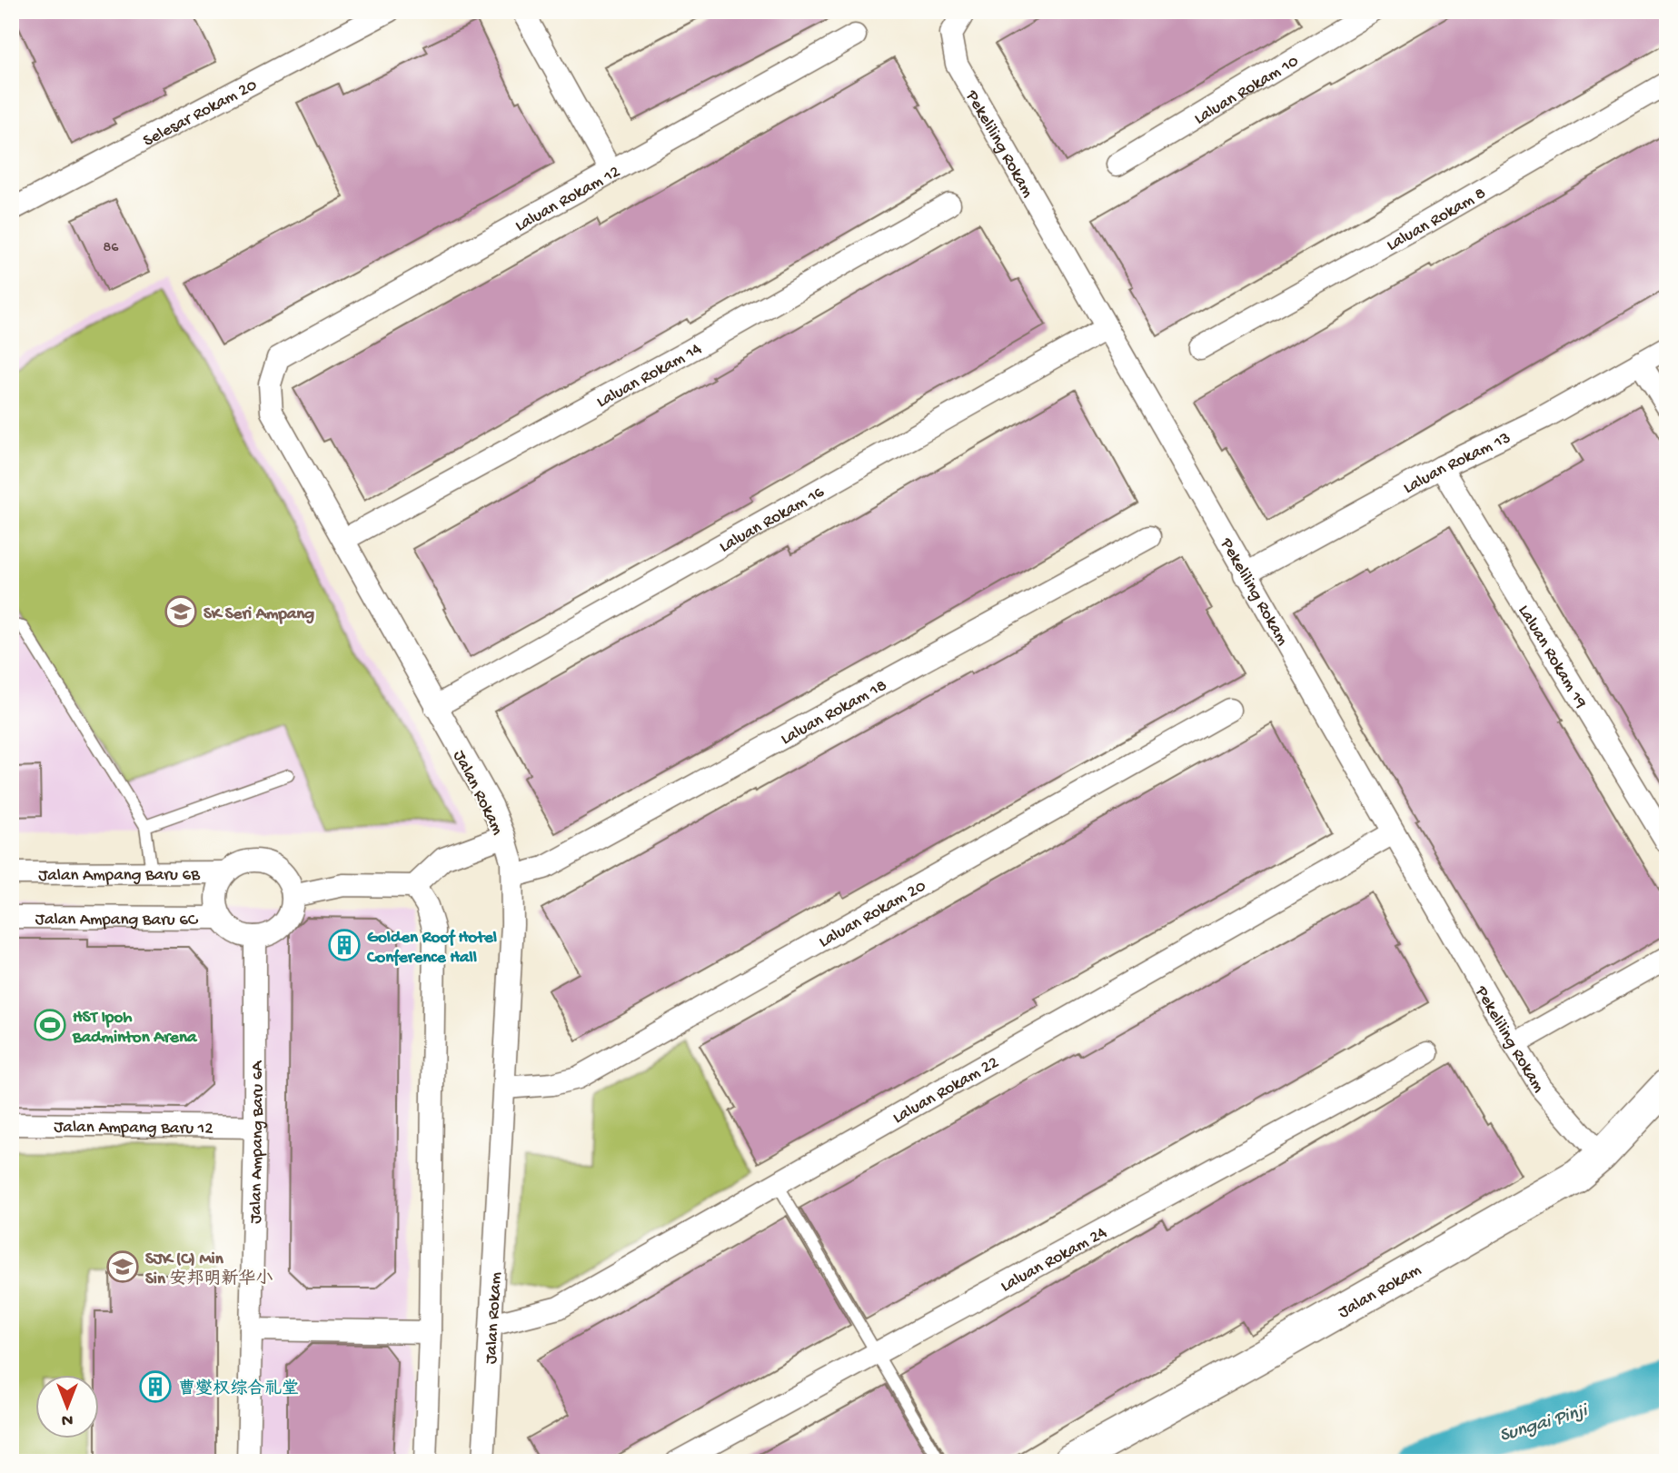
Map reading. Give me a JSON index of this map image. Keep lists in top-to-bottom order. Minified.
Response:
{"streets":{"main road":["Jalan Rokam"],"street":["Laluan Rokam 10","Selesar Rokam 20","Pekeliling Rokam","Laluan Rokam 12","Laluan Rokam 8","Laluan Rokam 14","Laluan Rokam 13","Laluan Rokam 16","Laluan Rokam 19","Laluan Rokam 18","Jalan Ampang Baru 6B","Laluan Rokam 20","Jalan Ampang Baru 6C","Laluan Rokam 22","Jalan Ampang Baru 12","Jalan Ampang Baru 6A","Laluan Rokam 24"]},"crossings":[["Pekeliling Rokam","Laluan Rokam 13"],["Pekeliling Rokam","Laluan Rokam 16"],["Pekeliling Rokam","Jalan Rokam"],["Pekeliling Rokam","Laluan Rokam 22"],["Laluan Rokam 12","Jalan Rokam"],["Laluan Rokam 14","Jalan Rokam"],["Laluan Rokam 13","Laluan Rokam 19"],["Laluan Rokam 16","Jalan Rokam"],["Laluan Rokam 18","Jalan Rokam"],["Jalan Rokam","Laluan Rokam 20"],["Jalan Rokam","Laluan Rokam 22"],["Jalan Ampang Baru 6B","Jalan Ampang Baru 6C"],["Jalan Ampang Baru 6B","Jalan Ampang Baru 6A"],["Jalan Ampang Baru 6C","Jalan Ampang Baru 6A"],["Jalan Ampang Baru 12","Jalan Ampang Baru 6A"]],"water":["Sungai Pinji"],"places":{"school or university":["SK Seri Ampang","SJK (C) Min Sin 安邦明新华小"],"building":["Golden Roof Hotel Conference Hall","曹燮权综合礼堂"],"sports":["HST Ipoh Badminton Arena"]},"house_numbers":["86"],"north":"bottom"}
